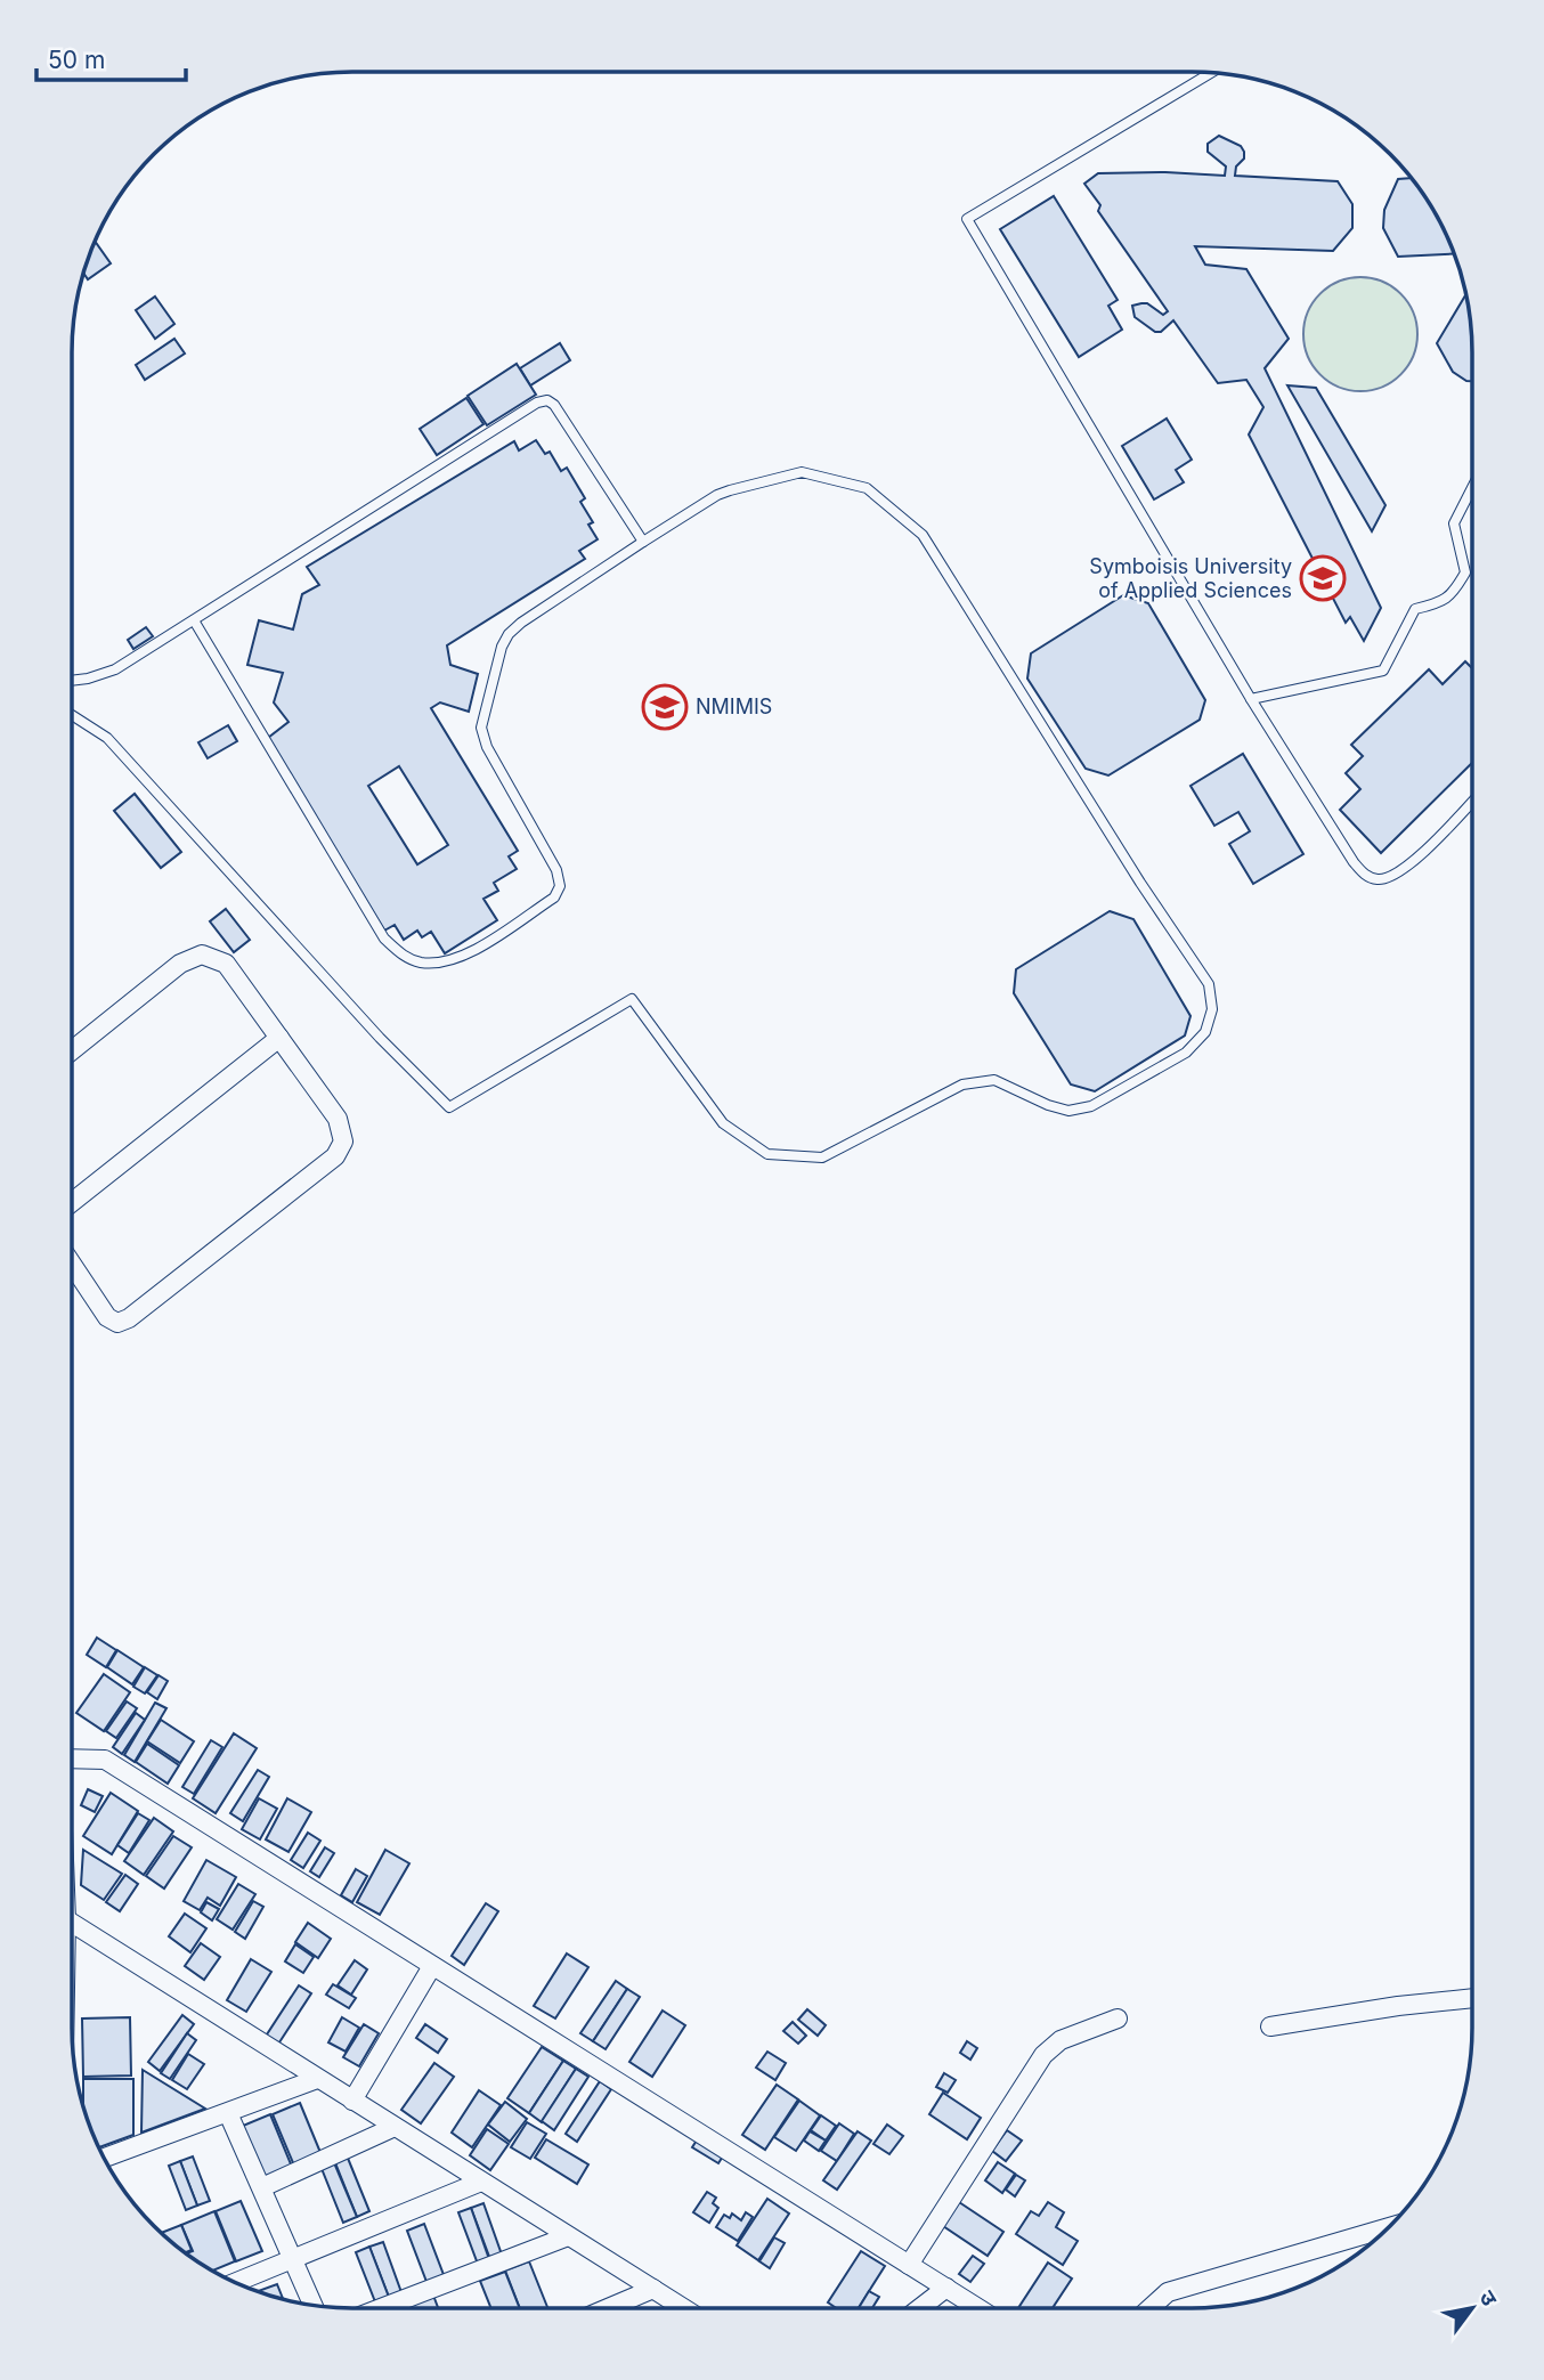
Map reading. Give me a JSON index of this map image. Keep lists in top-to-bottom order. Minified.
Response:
{"places":{"school or university":["Symboisis University of Applied Sciences","NMIMIS"]},"scale_bar":"50 m","north":"top right"}
